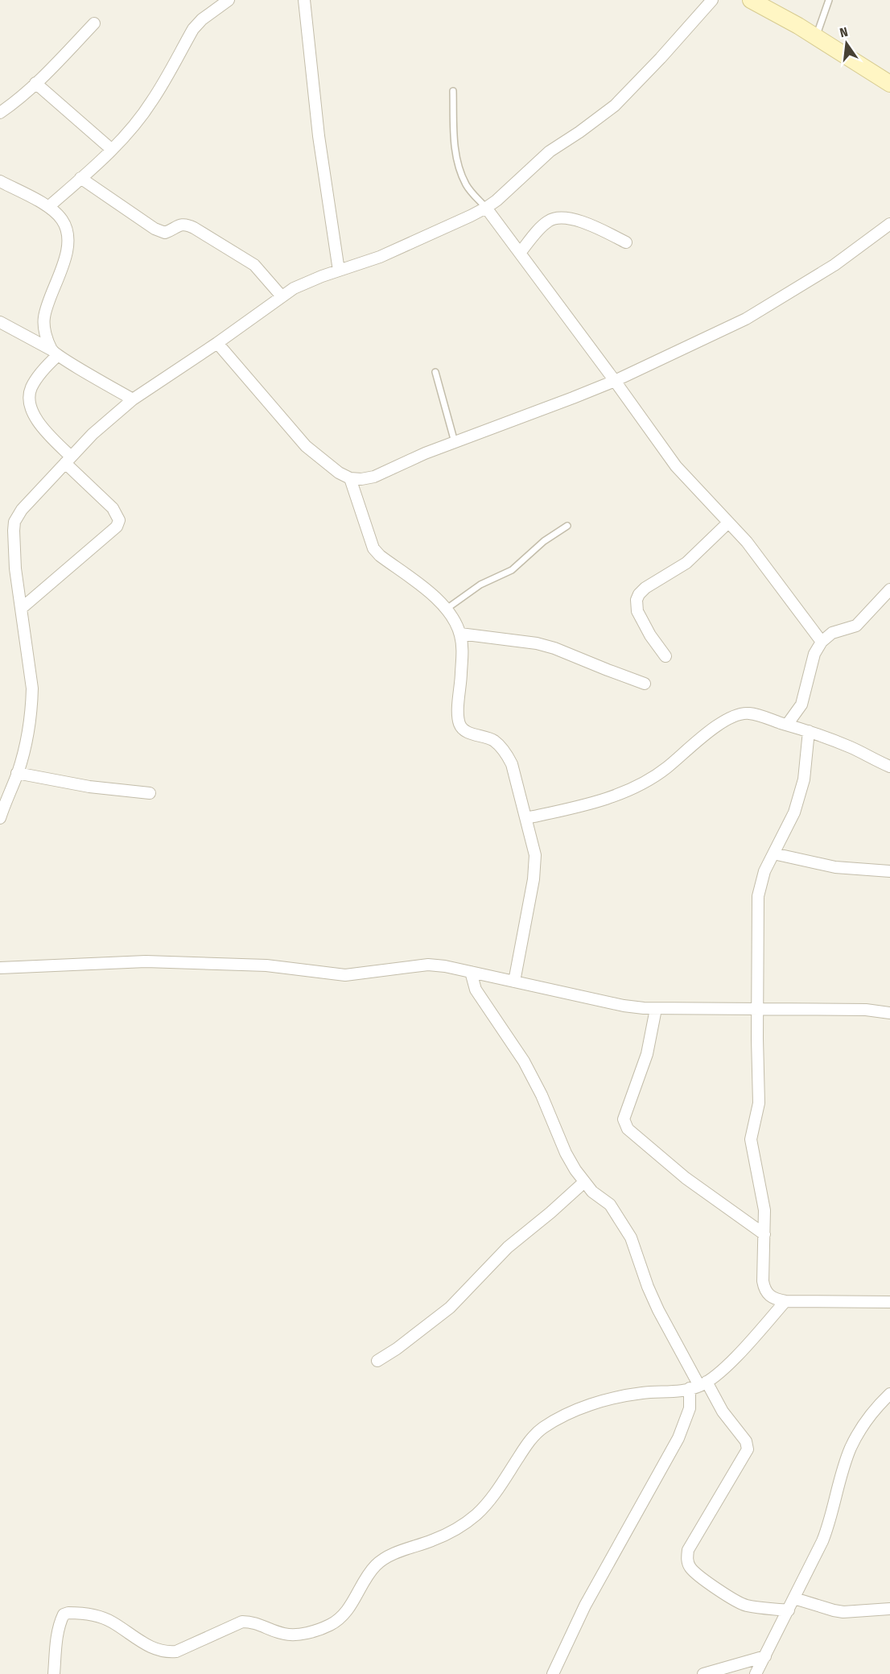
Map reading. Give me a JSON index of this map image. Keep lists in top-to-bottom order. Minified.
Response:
{"north":"top"}
